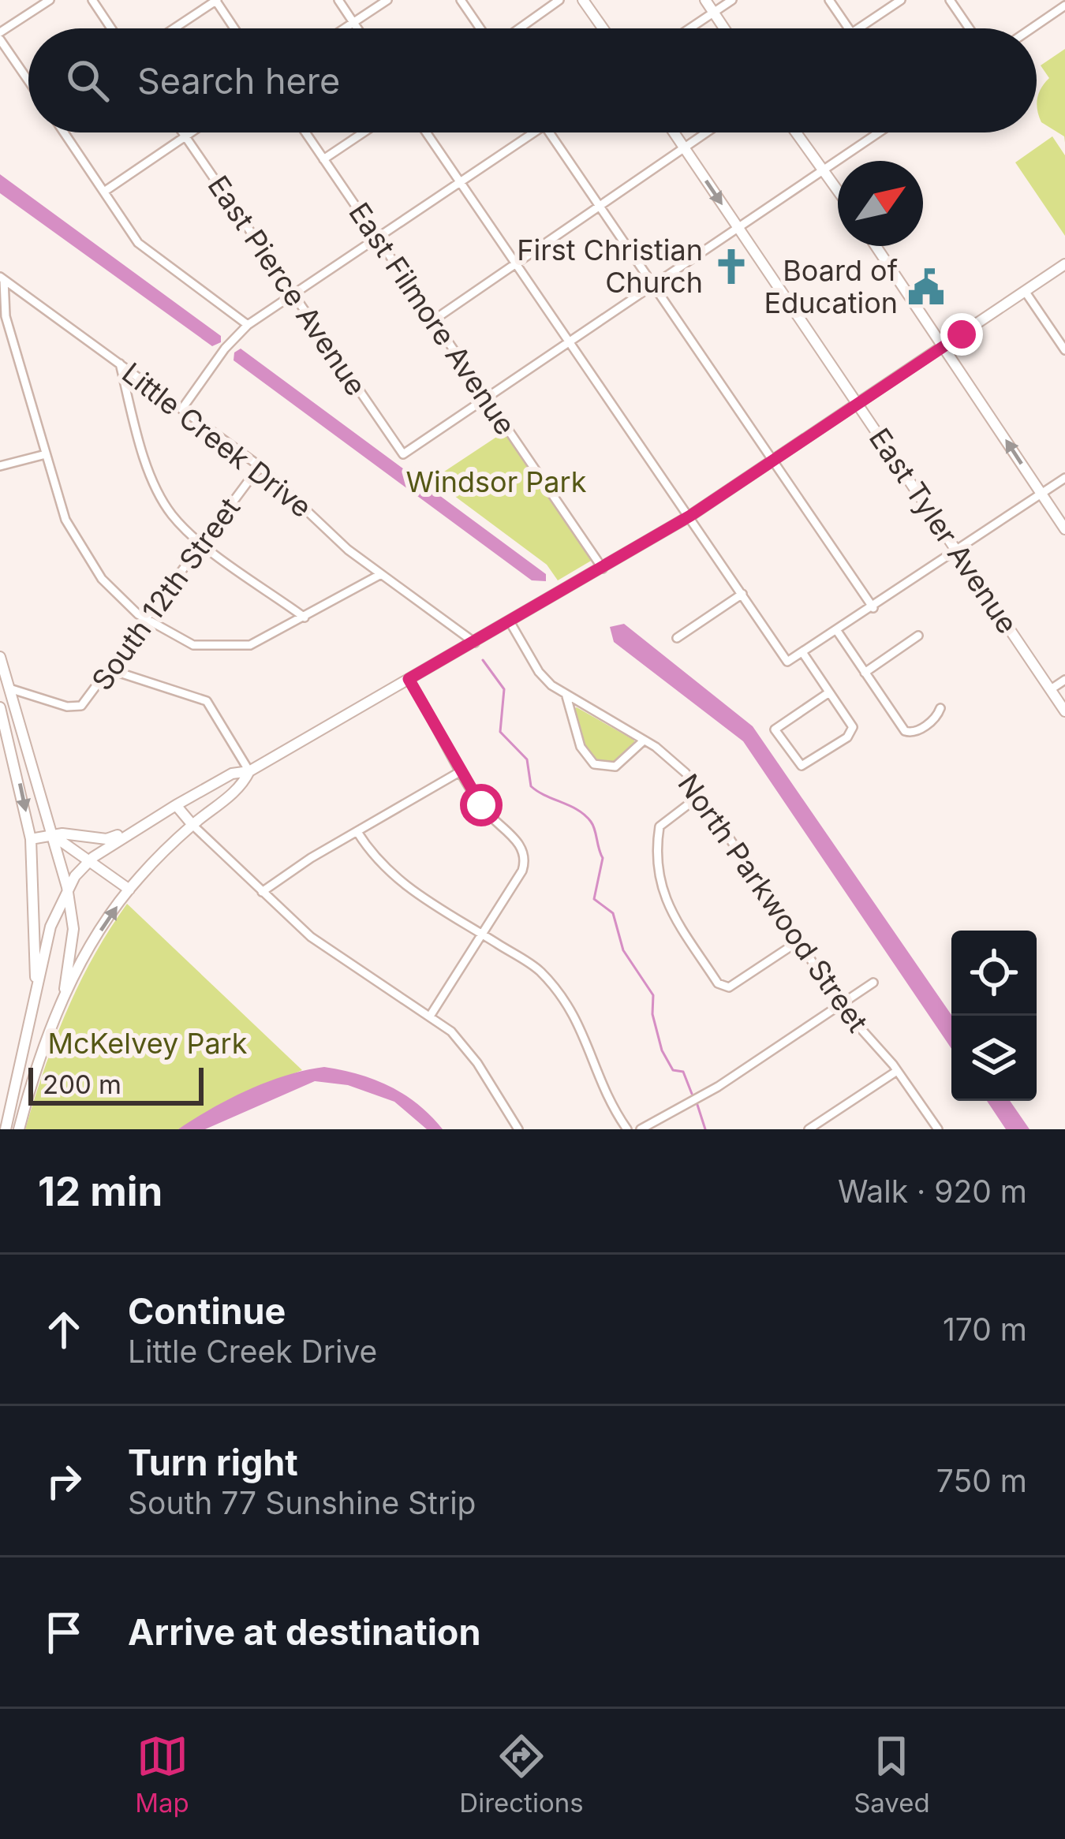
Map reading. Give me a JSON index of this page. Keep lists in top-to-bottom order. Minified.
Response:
{"streets":{"main road":["East Tyler Avenue"],"street":["East Pierce Avenue","East Filmore Avenue","Little Creek Drive","South 12th Street","North Parkwood Street"]},"crossings":[["East Pierce Avenue","East Filmore Avenue"],["Little Creek Drive","South 12th Street"]],"parks":["Windsor Park","McKelvey Park"],"places":{"church":["First Christian Church"],"public building":["Board of Education"]},"scale_bar":"200 m","north":"top right","page":{"search":"Search here","scale":"200 m","heading":["12 min","Walk · 920 m"],"list":[["Continue","Little Creek Drive","170 m"],["Turn right","South 77 Sunshine Strip","750 m"],"Arrive at destination"],"nav":["Map","Directions","Saved"]}}
